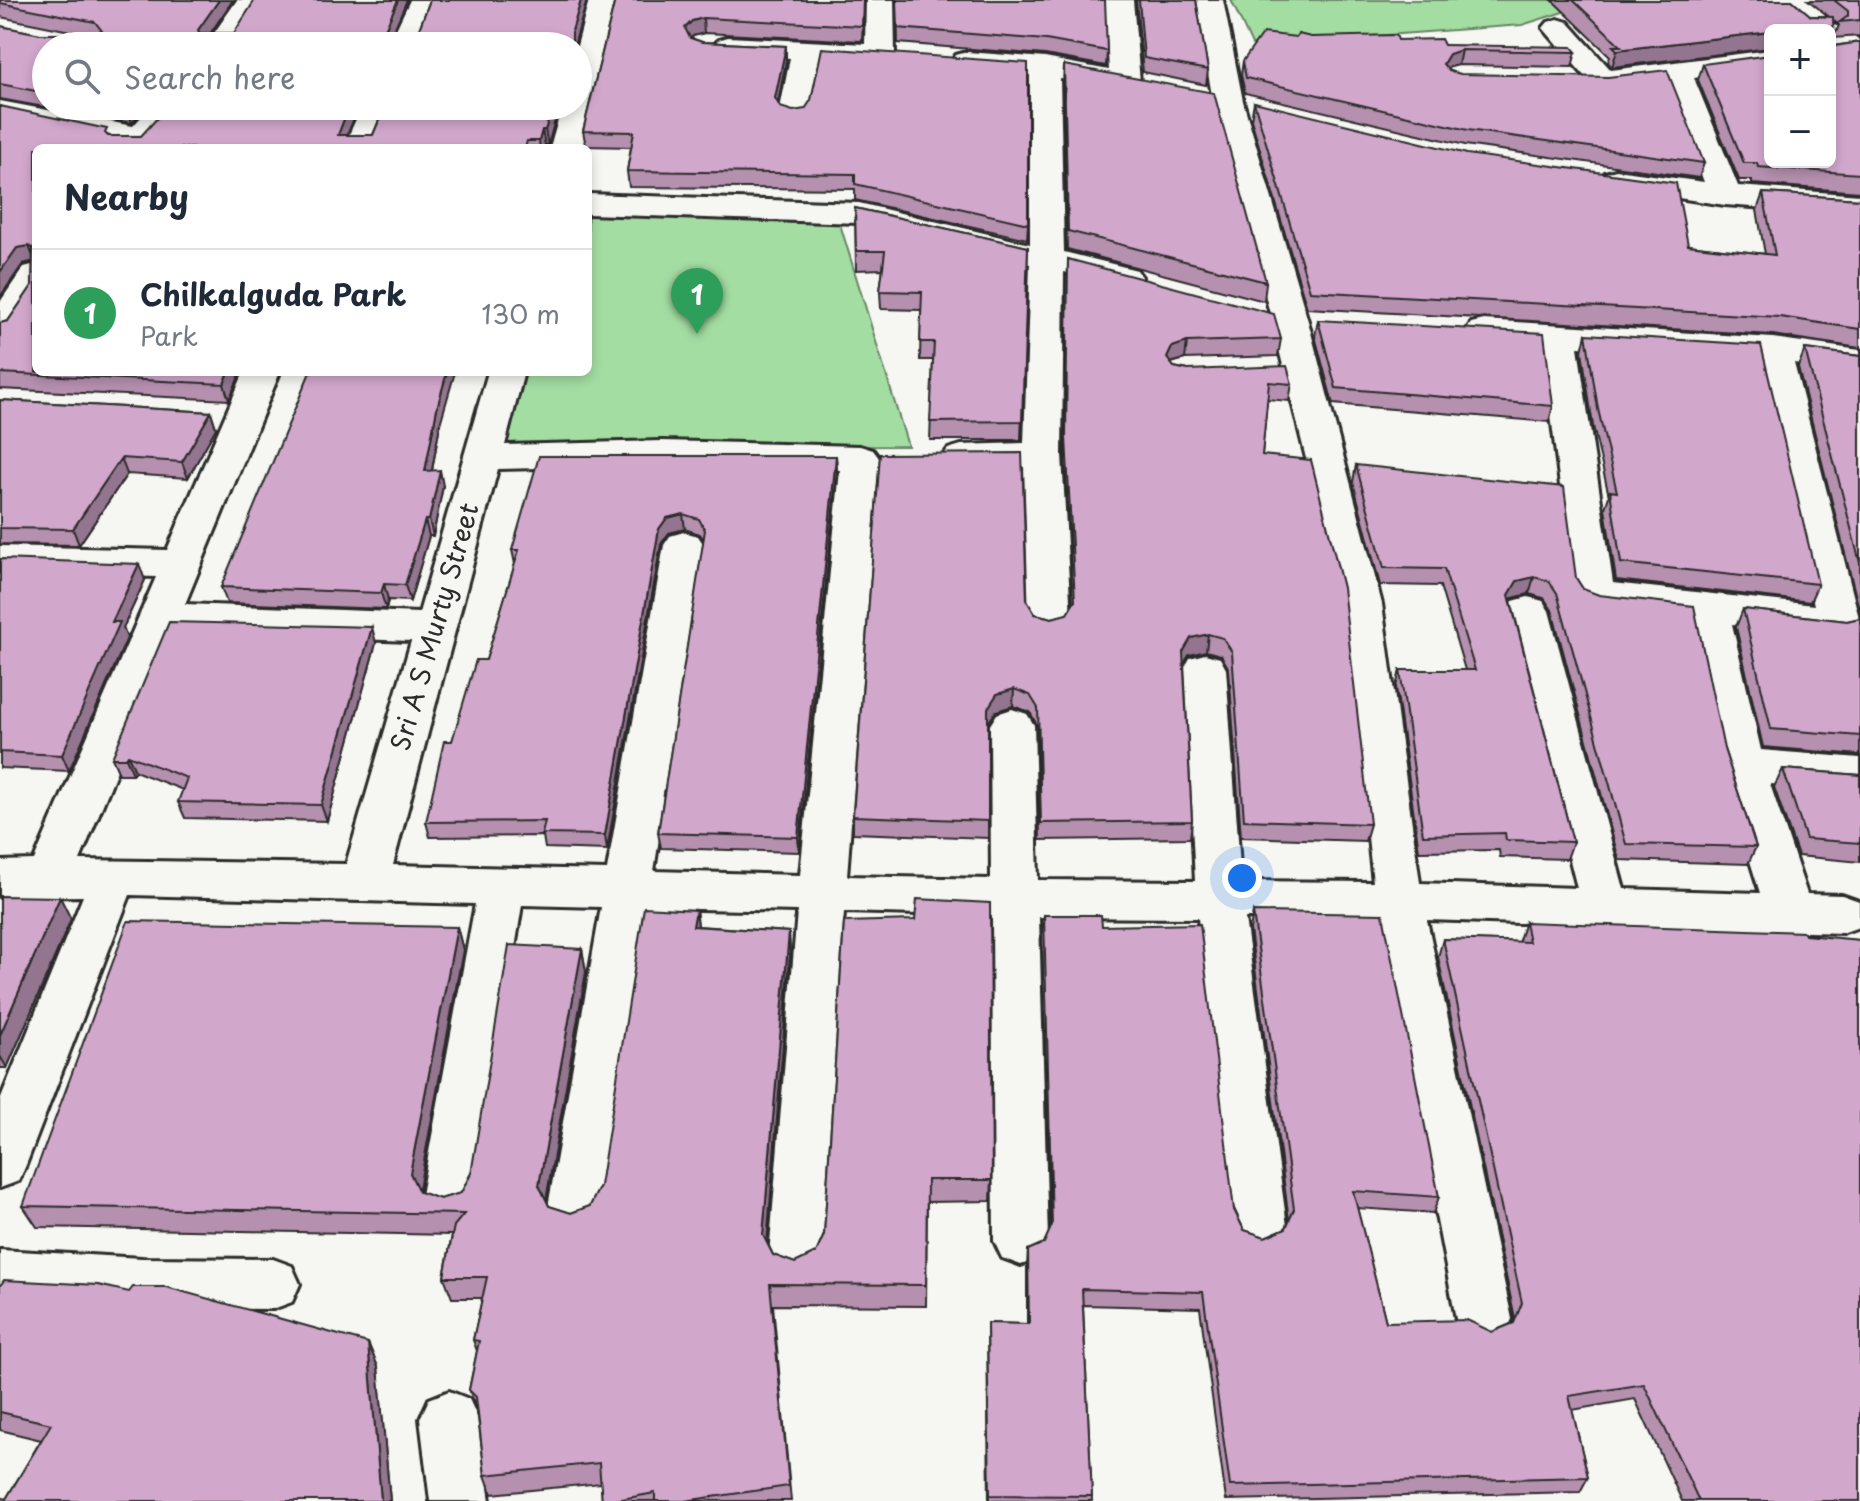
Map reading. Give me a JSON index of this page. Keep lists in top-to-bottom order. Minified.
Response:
{"streets":{"street":["Sri A S Murty Street"]},"page":{"map_buttons":["+","−"],"search":"Search here","heading":"Nearby","list":[{"mark":"1","name":"Chilkalguda Park","note":"Park","value":"130 m"}],"pins":"1"}}
